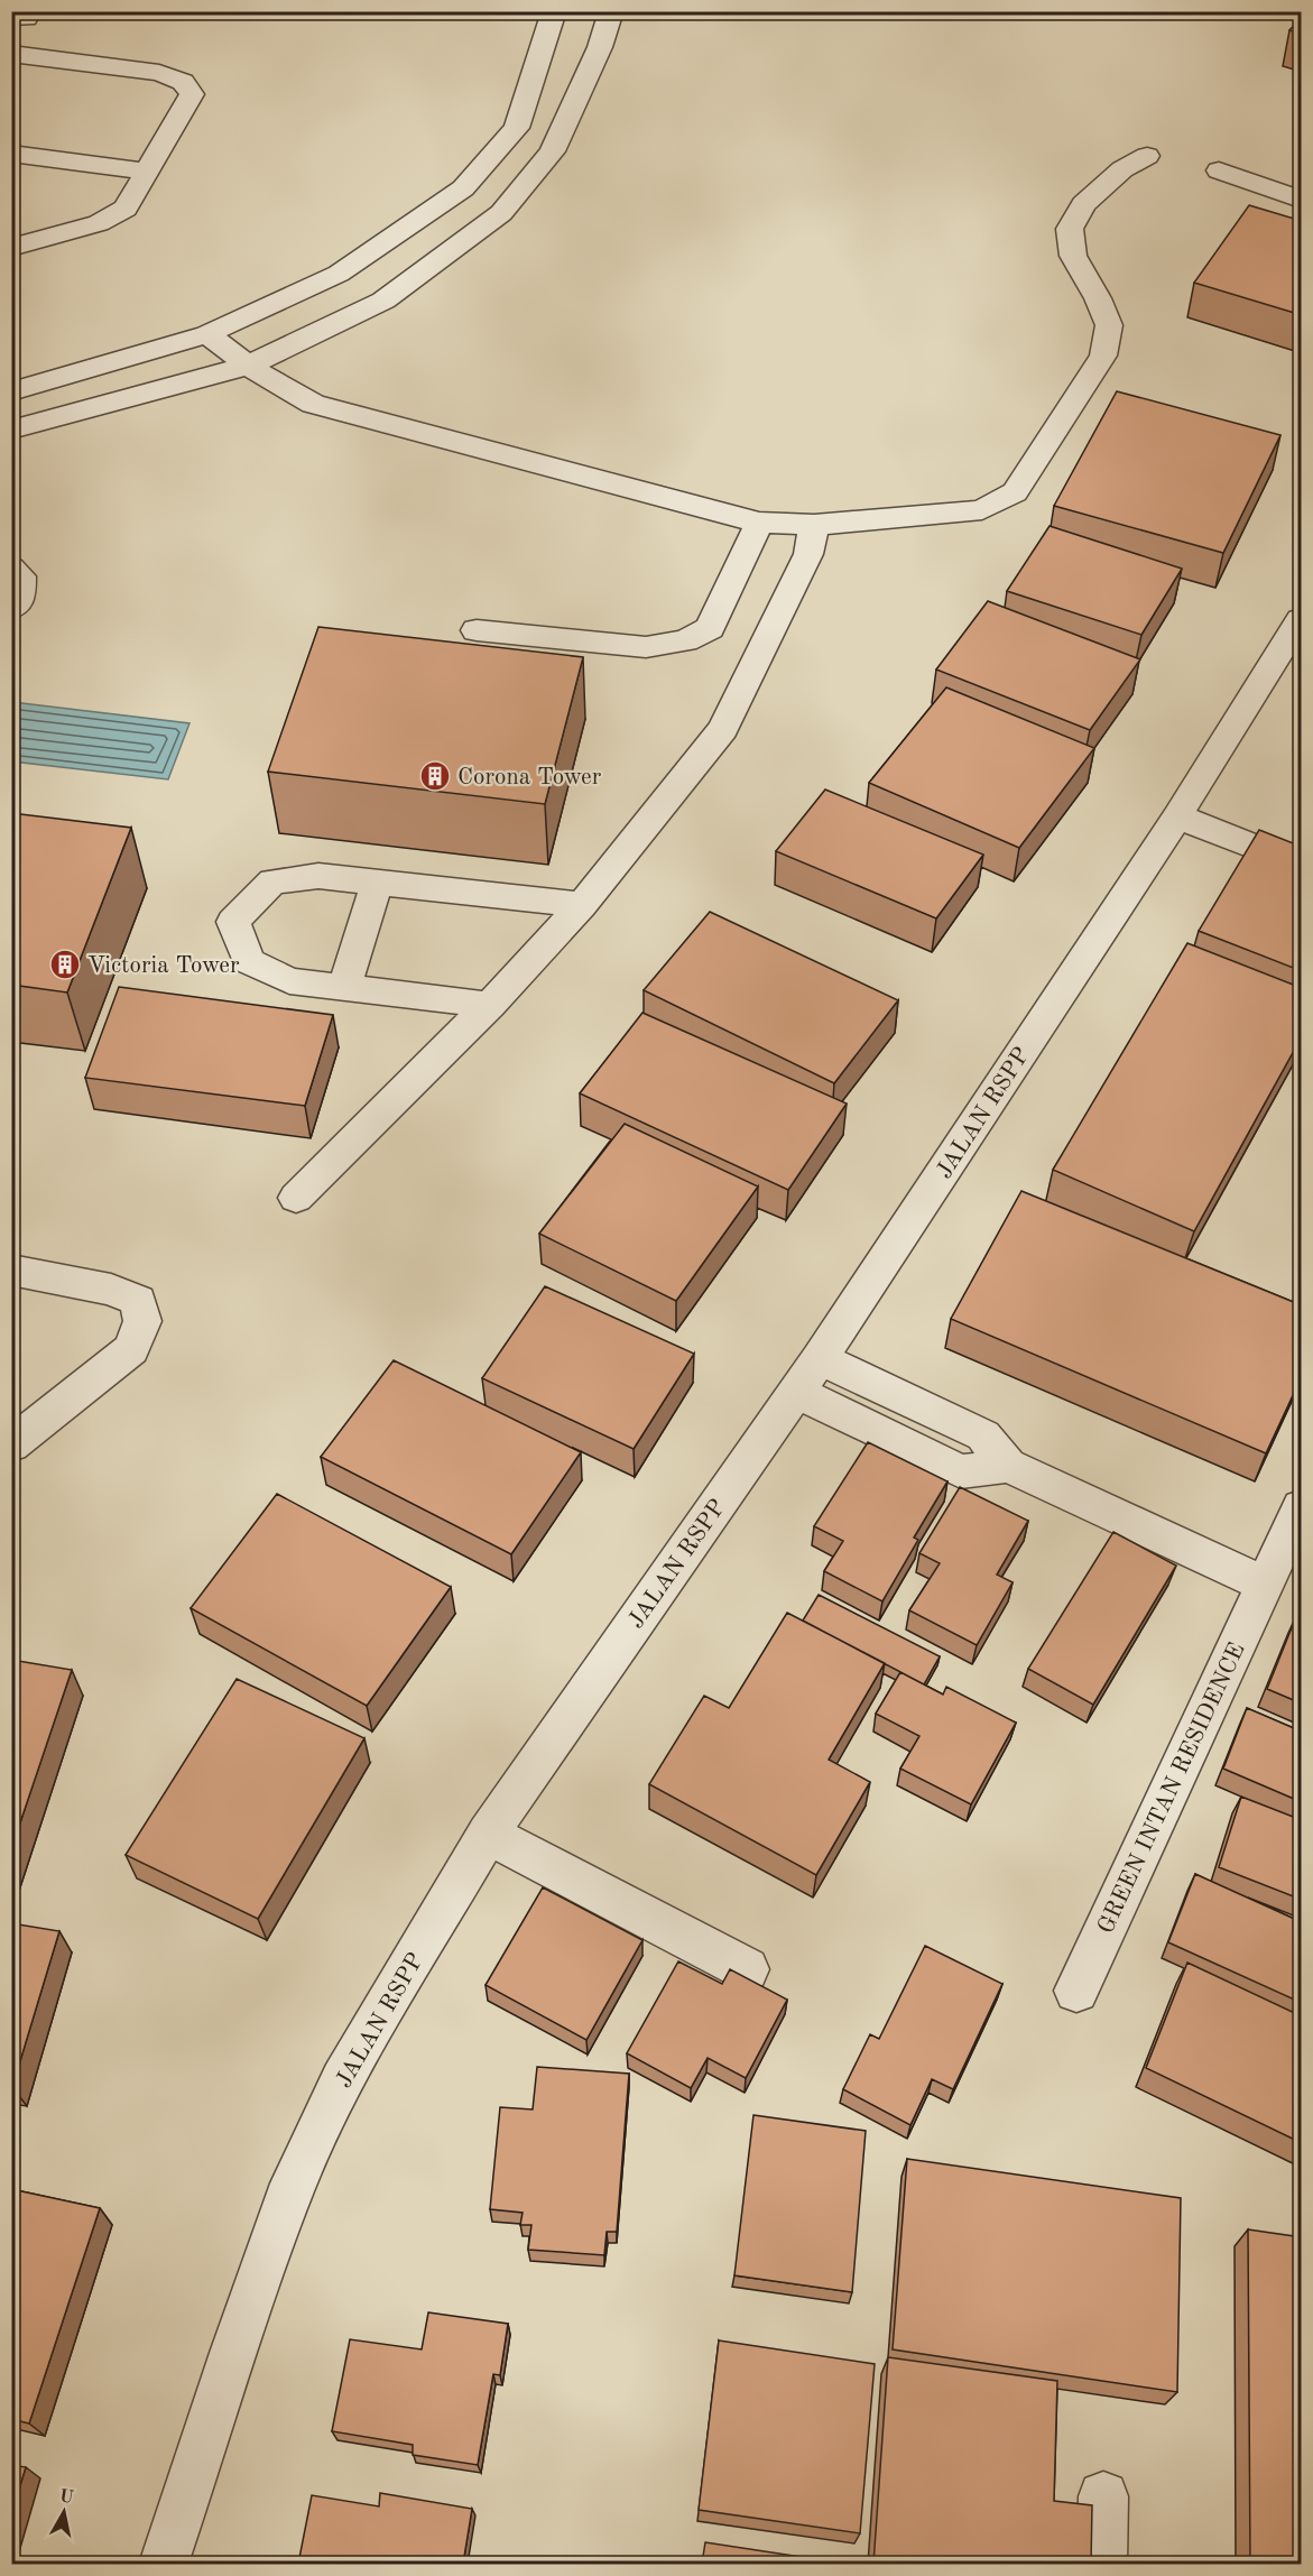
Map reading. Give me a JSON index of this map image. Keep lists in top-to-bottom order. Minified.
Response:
{"streets":{"street":["JALAN RSPP","GREEN INTAN RESIDENCE"]},"places":{"building":["Corona Tower","Victoria Tower"]},"north":"top"}
